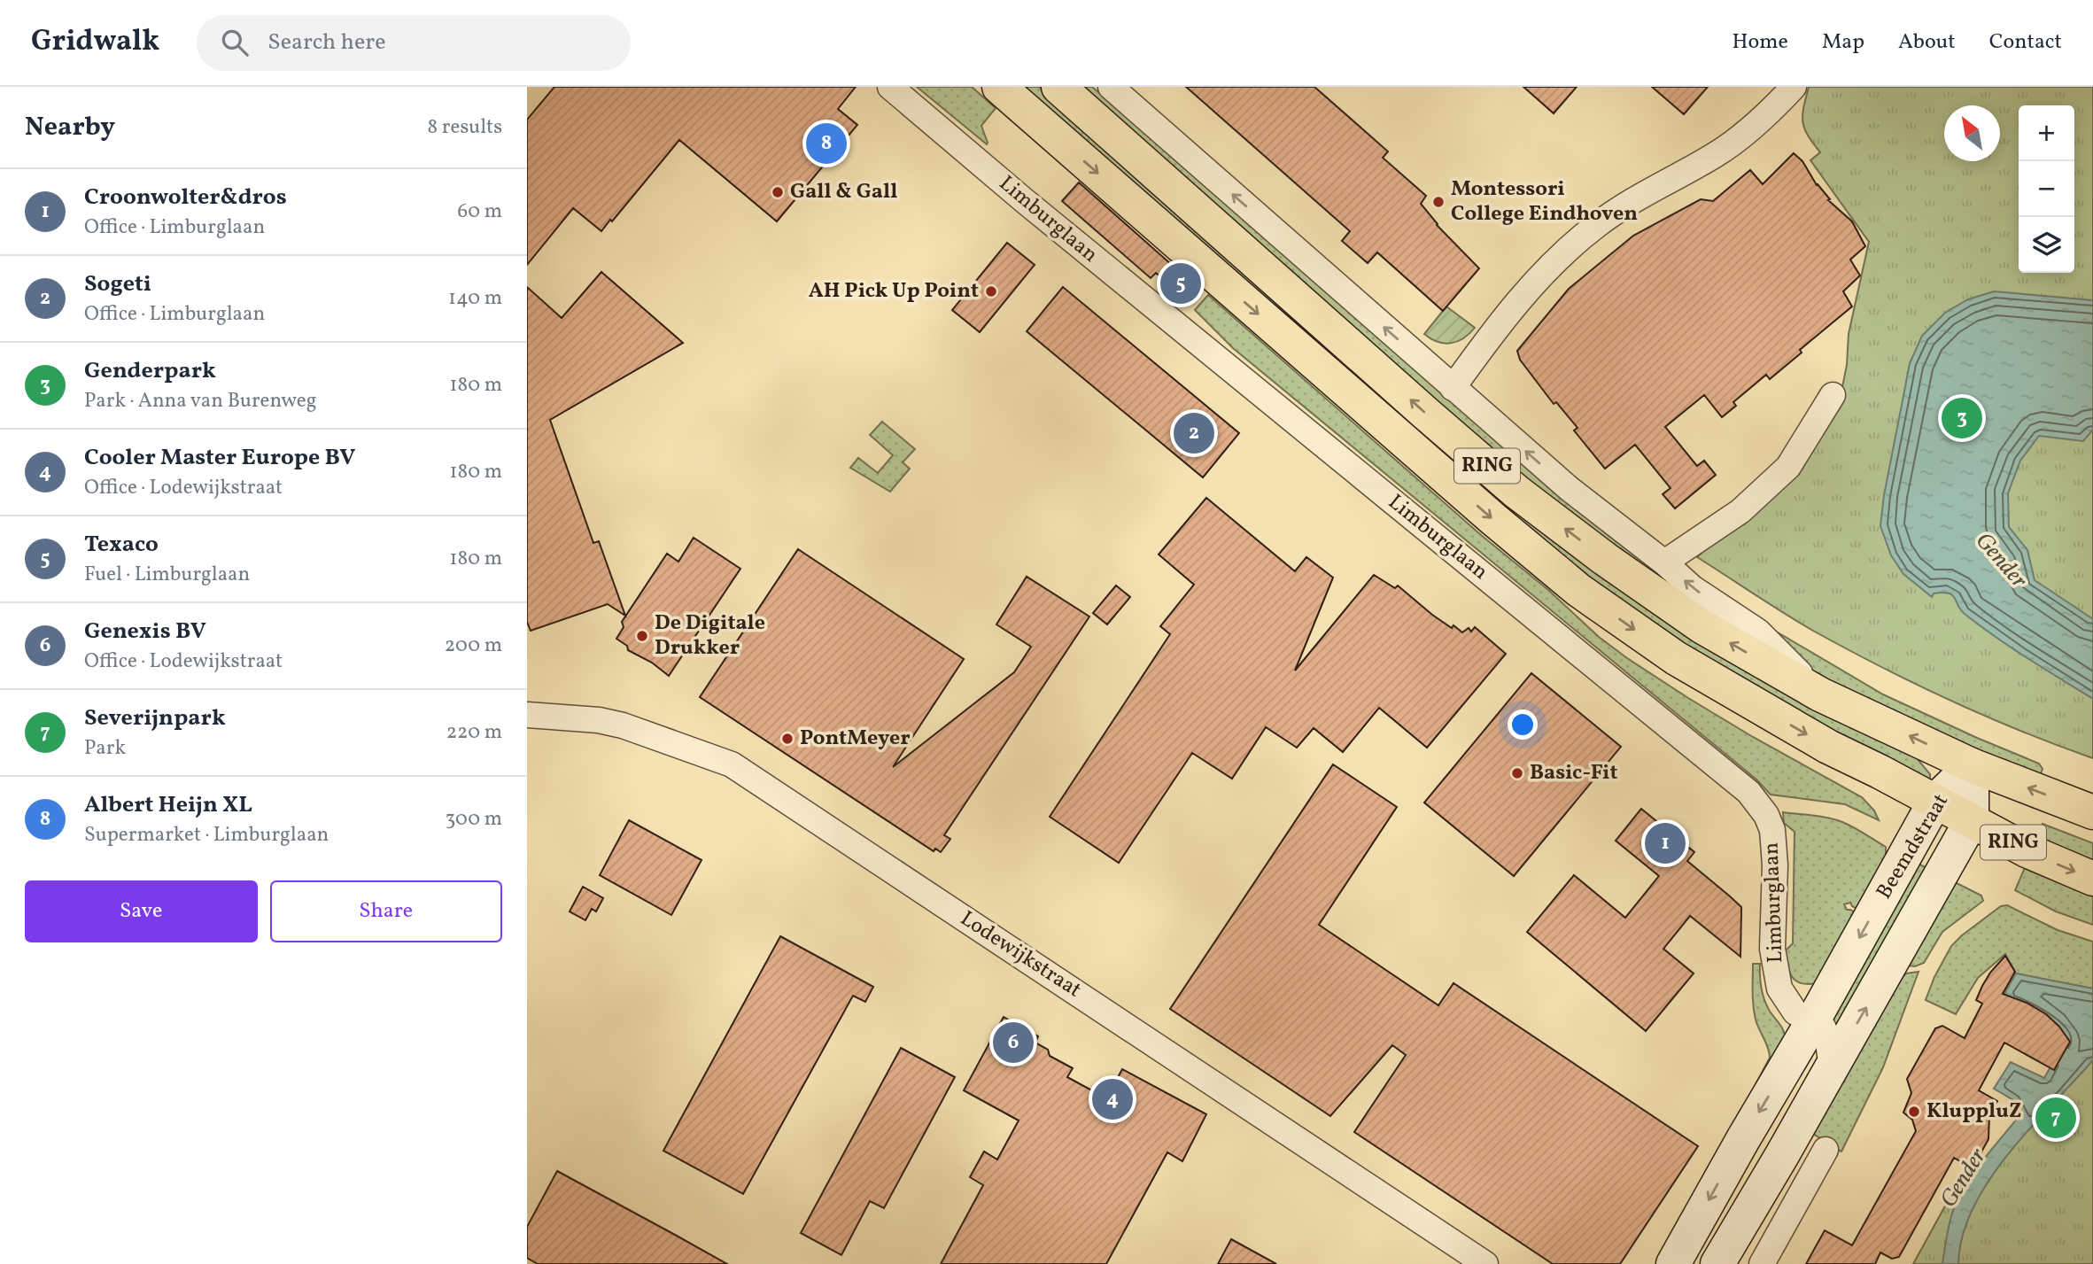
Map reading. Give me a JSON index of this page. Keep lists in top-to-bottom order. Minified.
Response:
{"streets":{"main road":["RING","Beemdstraat"],"street":["Limburglaan","Lodewijkstraat"]},"crossings":[["Limburglaan","Beemdstraat"],["RING","Beemdstraat"]],"water":["Gender"],"places":["Gall & Gall","Montessori College Eindhoven","AH Pick Up Point","De Digitale Drukker","PontMeyer","Basic-Fit","KluppluZ"],"north":"top left","page":{"header":"Gridwalk","search":"Search here","nav":["Home","Map","About","Contact"],"heading":["Nearby","8 results"],"map_buttons":["+","−"],"pins":["8","5","3","2","1","6","4","7"],"list":[{"mark":"1","name":"Croonwolter&dros","note":"Office · Limburglaan","value":"60 m"},{"mark":"2","name":"Sogeti","note":"Office · Limburglaan","value":"140 m"},{"mark":"3","name":"Genderpark","note":"Park · Anna van Burenweg","value":"180 m"},{"mark":"4","name":"Cooler Master Europe BV","note":"Office · Lodewijkstraat","value":"180 m"},{"mark":"5","name":"Texaco","note":"Fuel · Limburglaan","value":"180 m"},{"mark":"6","name":"Genexis BV","note":"Office · Lodewijkstraat","value":"200 m"},{"mark":"7","name":"Severijnpark","note":"Park","value":"220 m"},{"mark":"8","name":"Albert Heijn XL","note":"Supermarket · Limburglaan","value":"300 m"}],"buttons":["Save","Share"]}}
